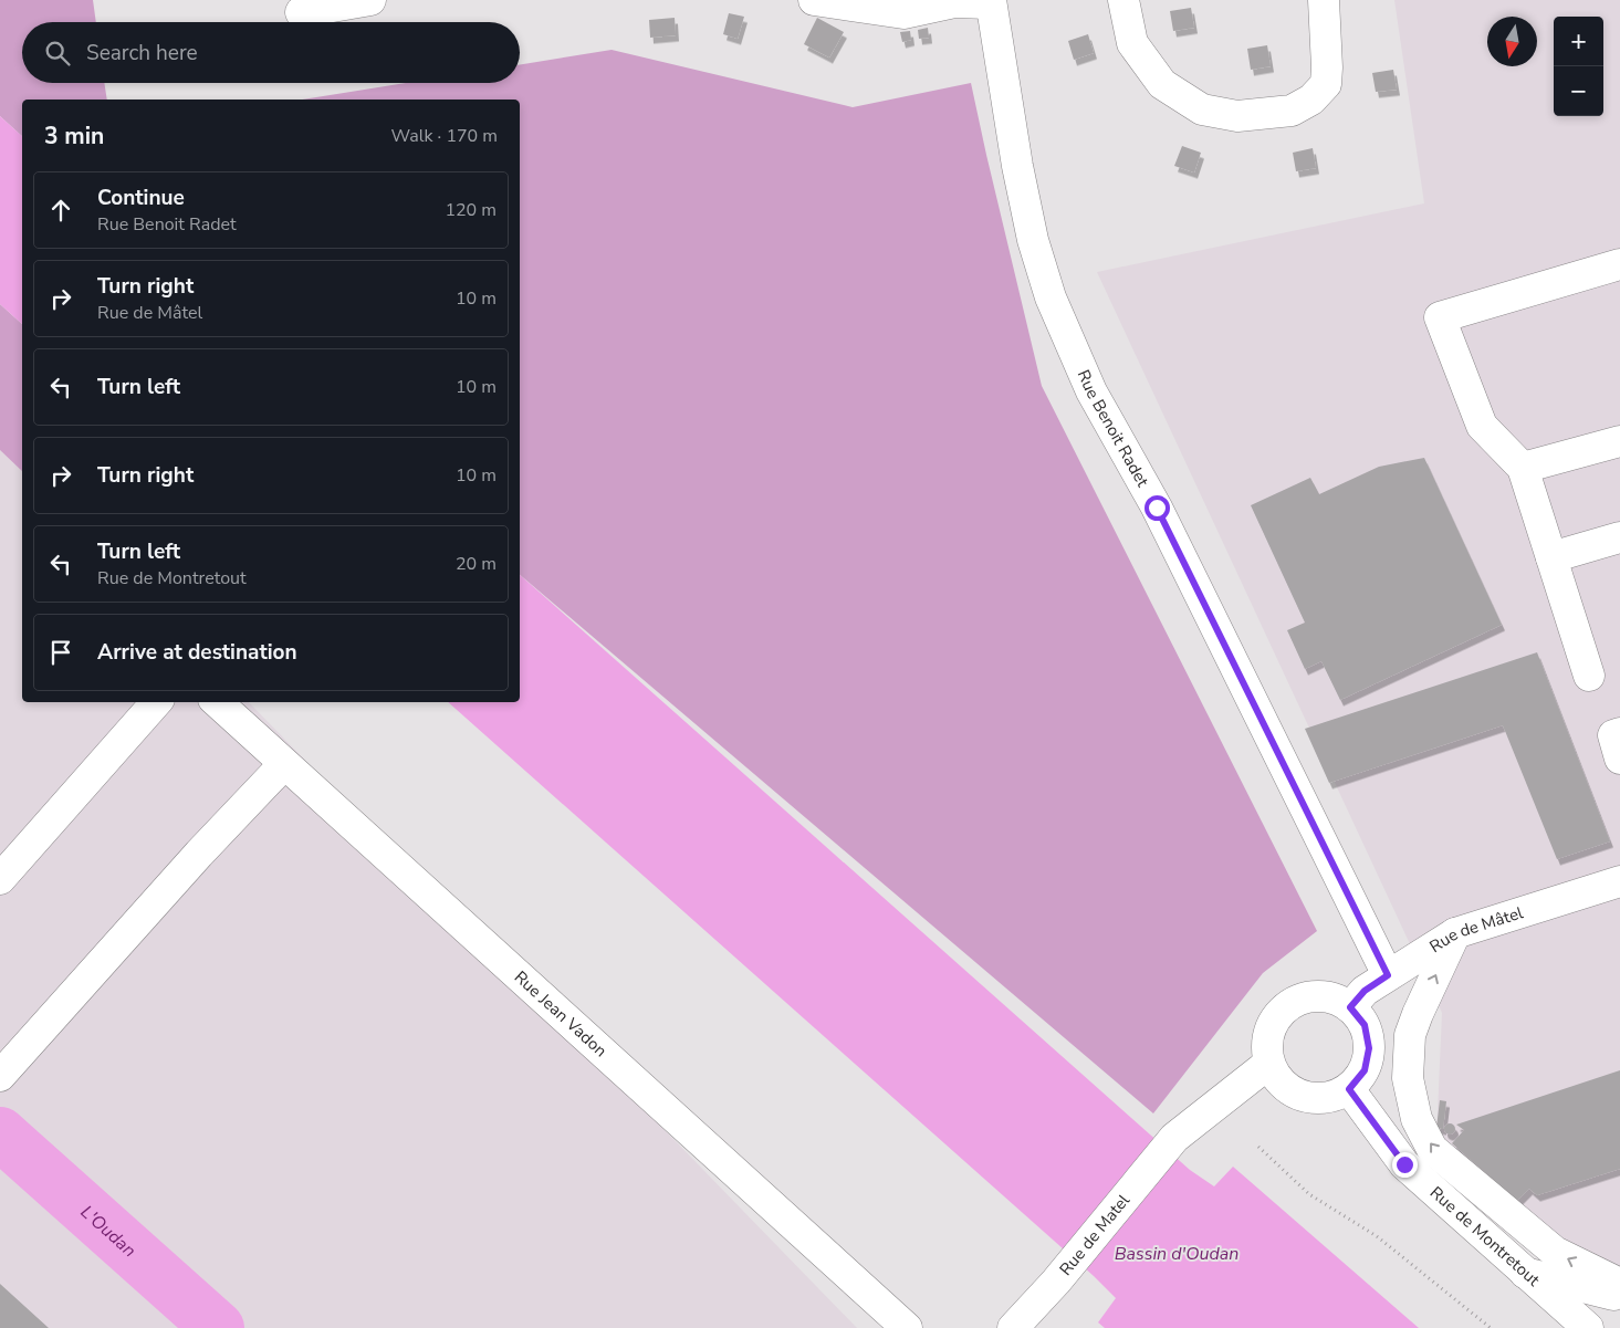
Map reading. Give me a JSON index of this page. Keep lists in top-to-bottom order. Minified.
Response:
{"streets":{"street":["Rue Benoit Radet","Rue de Mâtel","Rue Jean Vadon","Rue de Matel","Rue de Montretout"]},"crossings":[["Rue Benoit Radet","Rue de Mâtel"],["Rue de Mâtel","Rue de Matel"],["Rue de Mâtel","Rue de Montretout"],["Rue de Matel","Rue de Montretout"]],"water":["L'Oudan","Bassin d'Oudan"],"north":"bottom","page":{"map_buttons":["+","−"],"search":"Search here","heading":["3 min","Walk · 170 m"],"list":[["Continue","Rue Benoit Radet","120 m"],["Turn right","Rue de Mâtel","10 m"],["Turn left","10 m"],["Turn right","10 m"],["Turn left","Rue de Montretout","20 m"],"Arrive at destination"]}}
